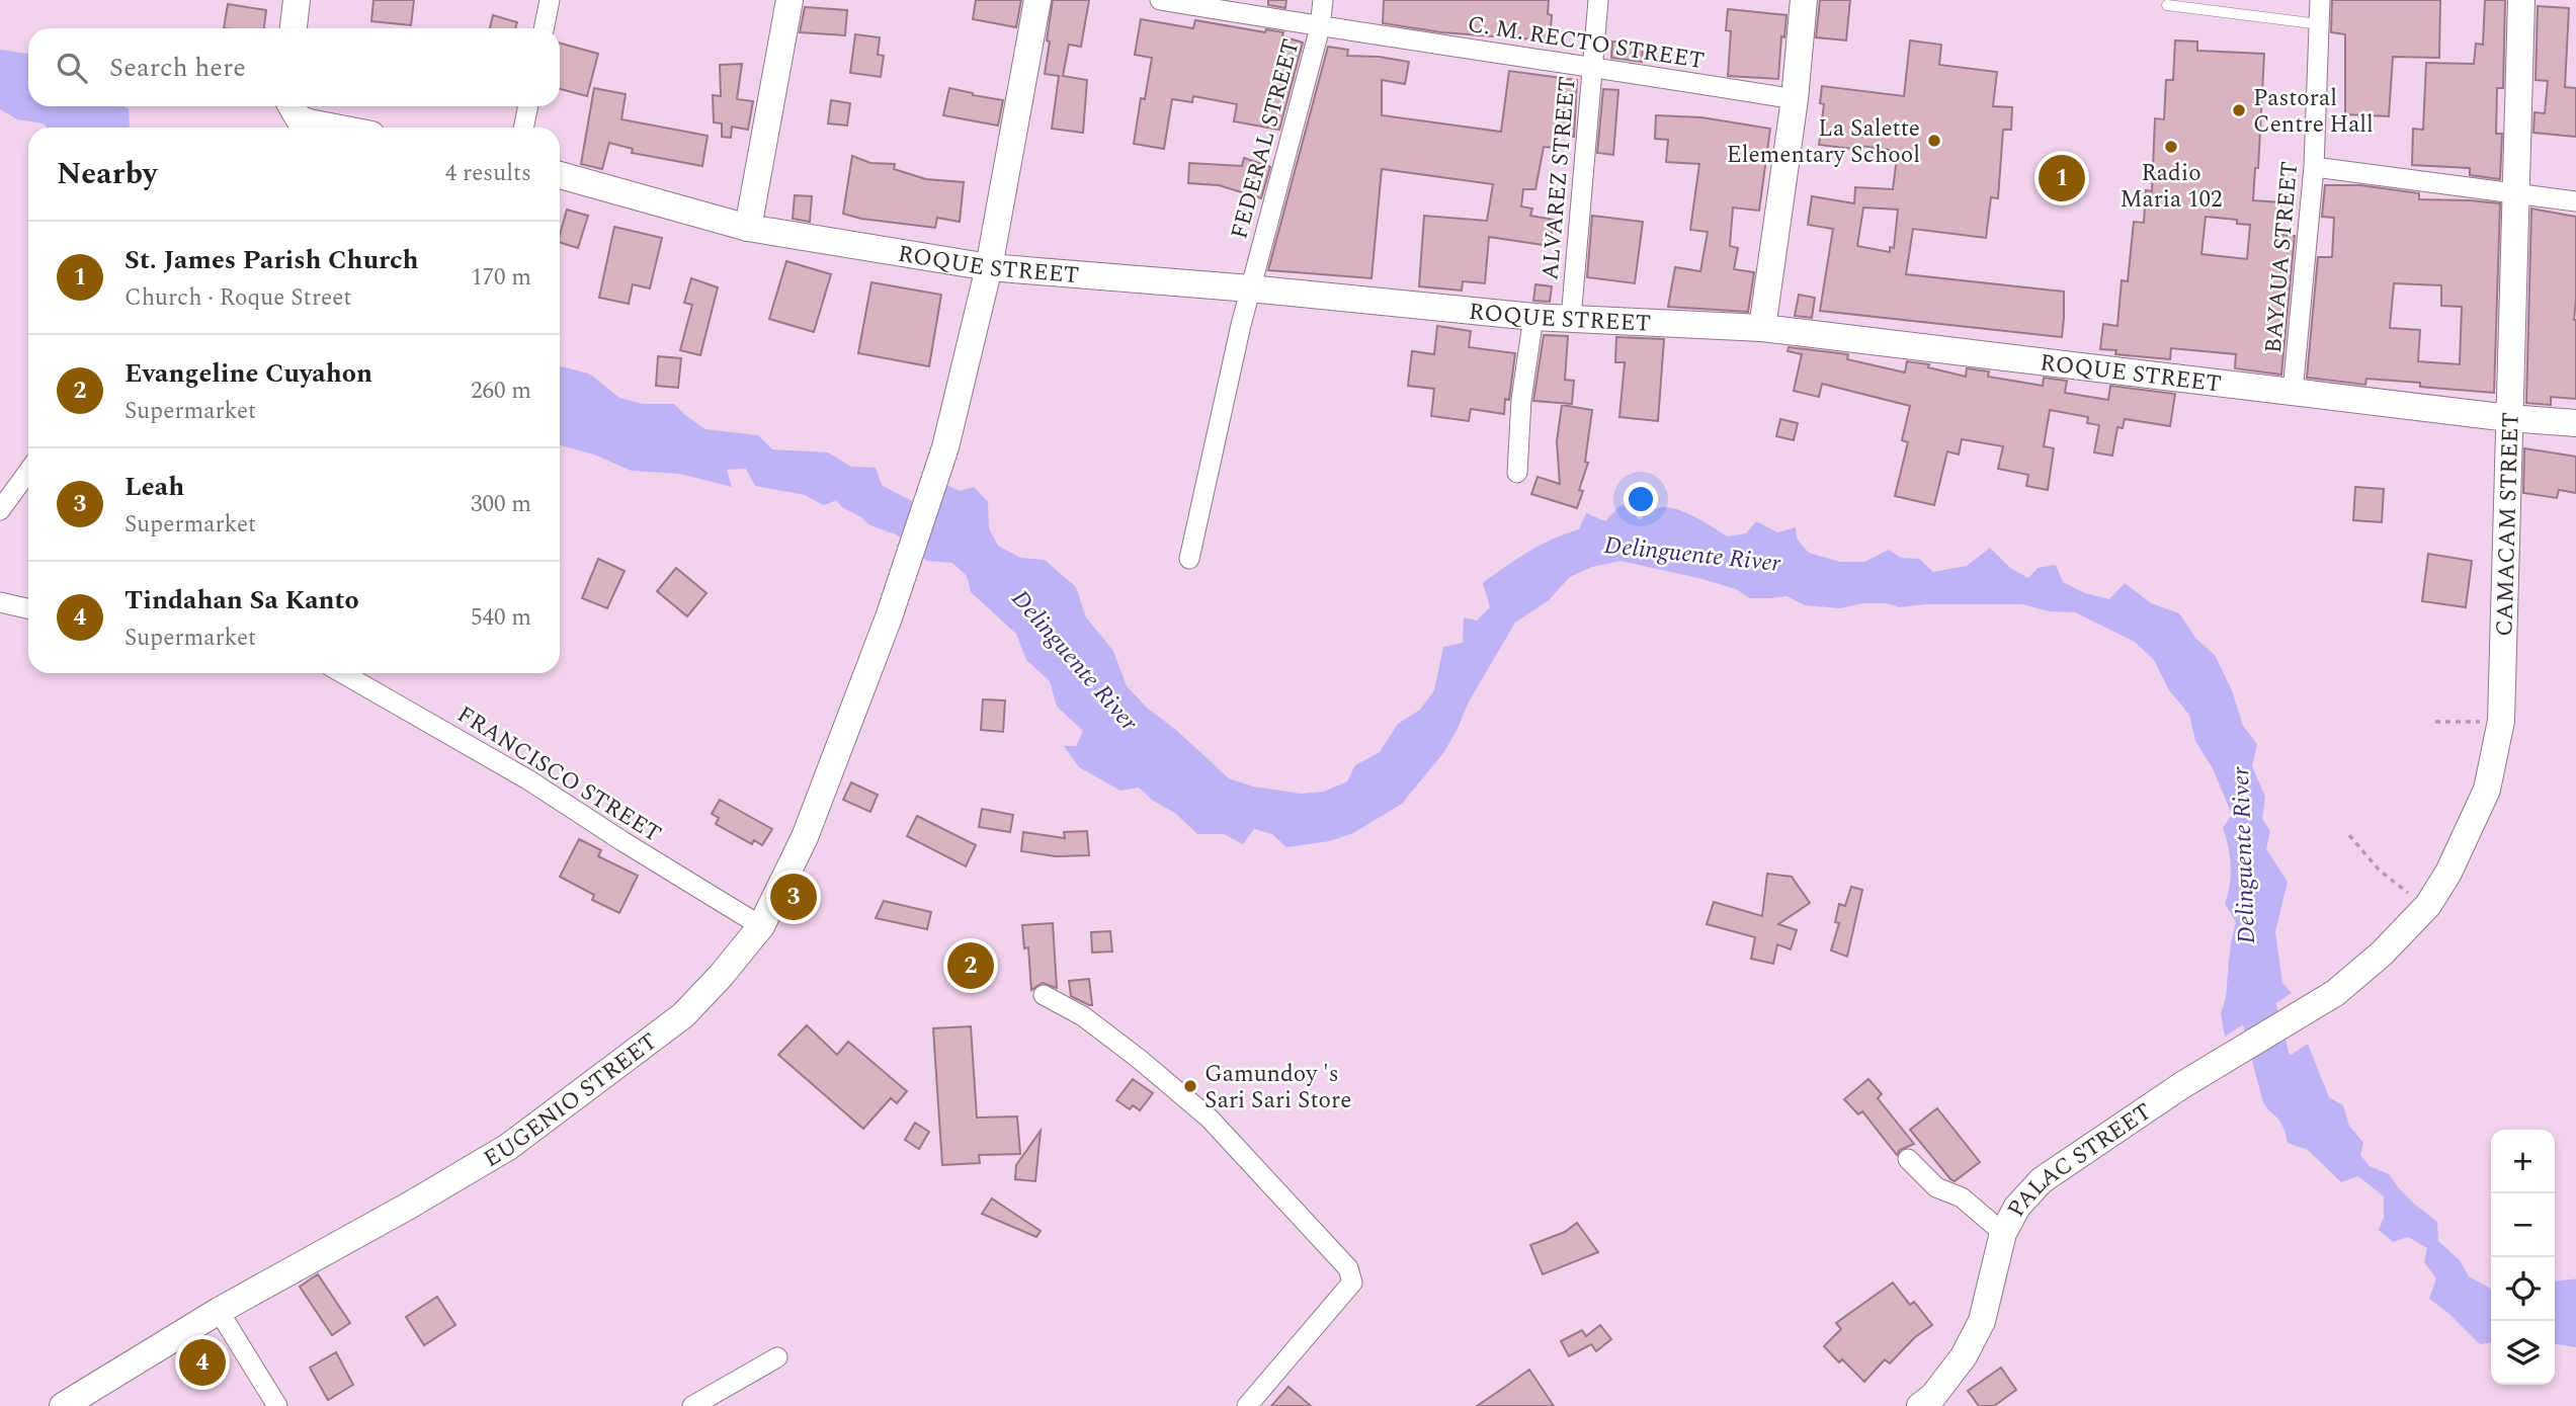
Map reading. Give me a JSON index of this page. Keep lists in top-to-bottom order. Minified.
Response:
{"streets":{"street":["C. M. RECTO STREET","FEDERAL STREET","ALVAREZ STREET","BAYAUA STREET","ROQUE STREET","CAMACAM STREET","FRANCISCO STREET","EUGENIO STREET","PALAC STREET"]},"crossings":[["C. M. RECTO STREET","FEDERAL STREET"],["C. M. RECTO STREET","ALVAREZ STREET"],["FEDERAL STREET","ROQUE STREET"],["ALVAREZ STREET","ROQUE STREET"],["BAYAUA STREET","ROQUE STREET"],["ROQUE STREET","CAMACAM STREET"],["ROQUE STREET","EUGENIO STREET"],["CAMACAM STREET","PALAC STREET"],["FRANCISCO STREET","EUGENIO STREET"]],"water":["Delinguente River"],"places":["Pastoral Centre Hall","La Salette Elementary School","Radio Maria 102","Gamundoy 's Sari Sari Store"],"page":{"search":"Search here","heading":["Nearby","4 results"],"pins":["1","3","2","4"],"list":[{"mark":"1","name":"St. James Parish Church","note":"Church · Roque Street","value":"170 m"},{"mark":"2","name":"Evangeline Cuyahon","note":"Supermarket","value":"260 m"},{"mark":"3","name":"Leah","note":"Supermarket","value":"300 m"},{"mark":"4","name":"Tindahan Sa Kanto","note":"Supermarket","value":"540 m"}],"map_buttons":["+","−"]}}
